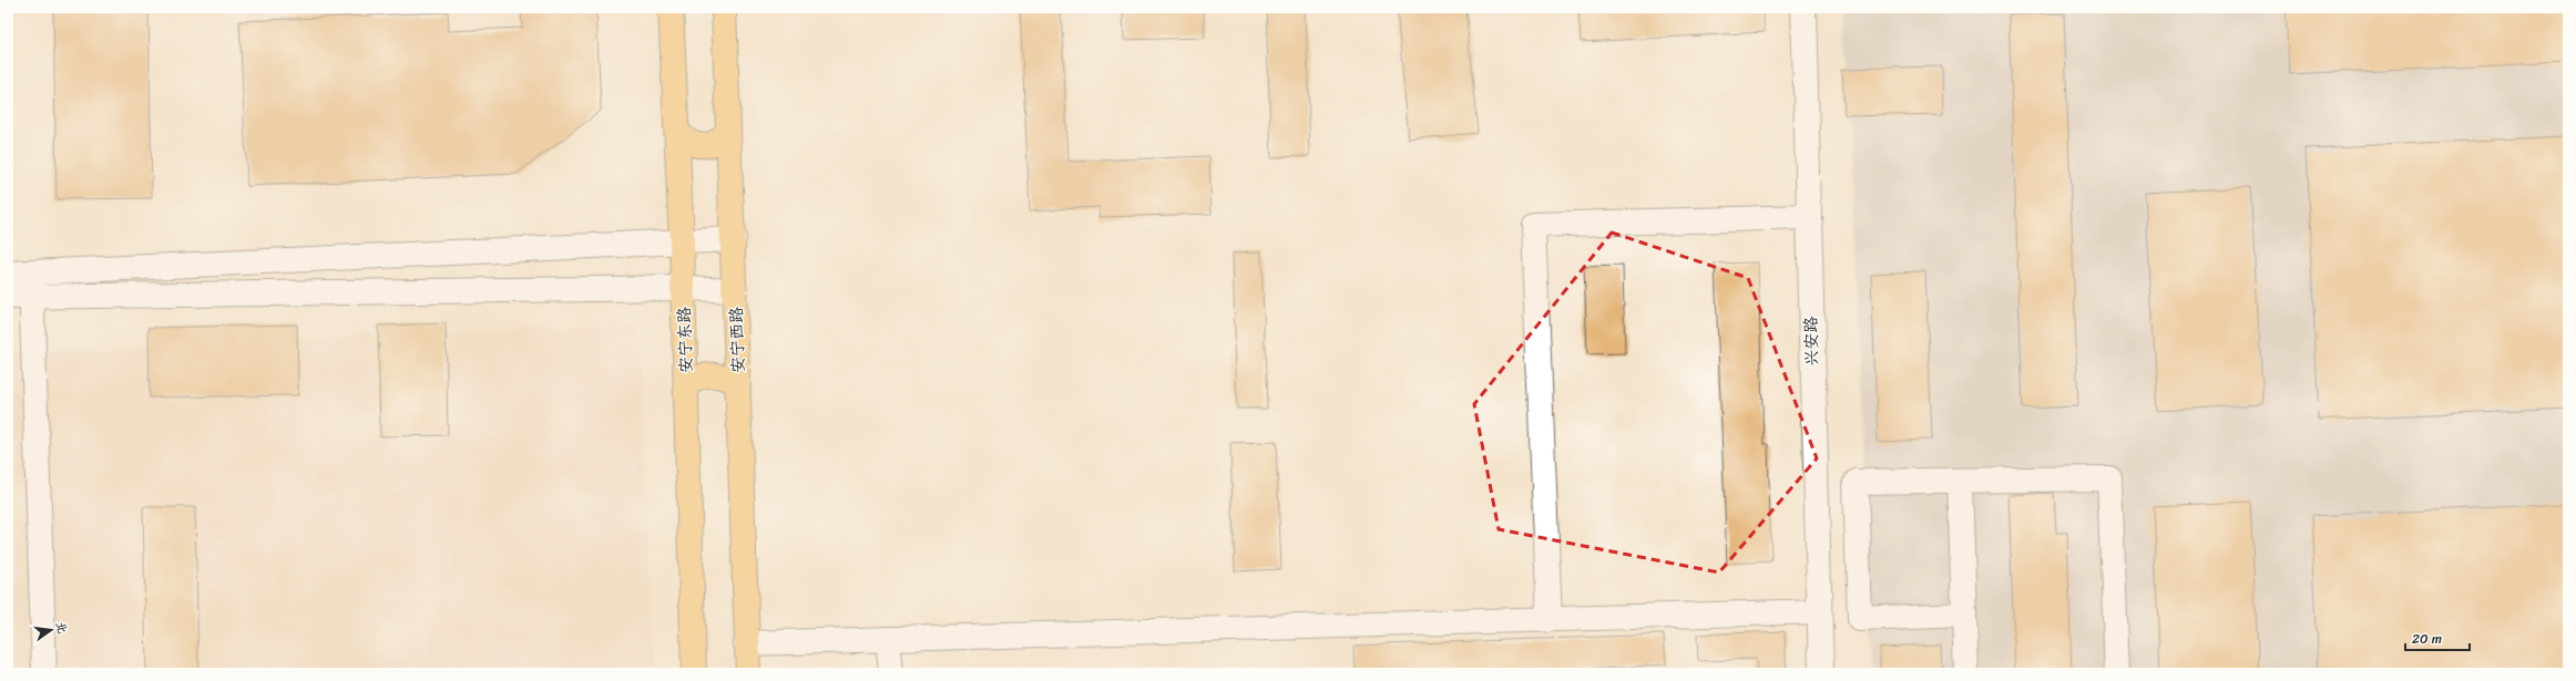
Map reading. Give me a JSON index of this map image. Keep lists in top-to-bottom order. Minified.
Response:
{"streets":{"main road":["安宁东路","安宁西路"],"street":["兴安路"]},"scale_bar":"20 m","north":"right"}
